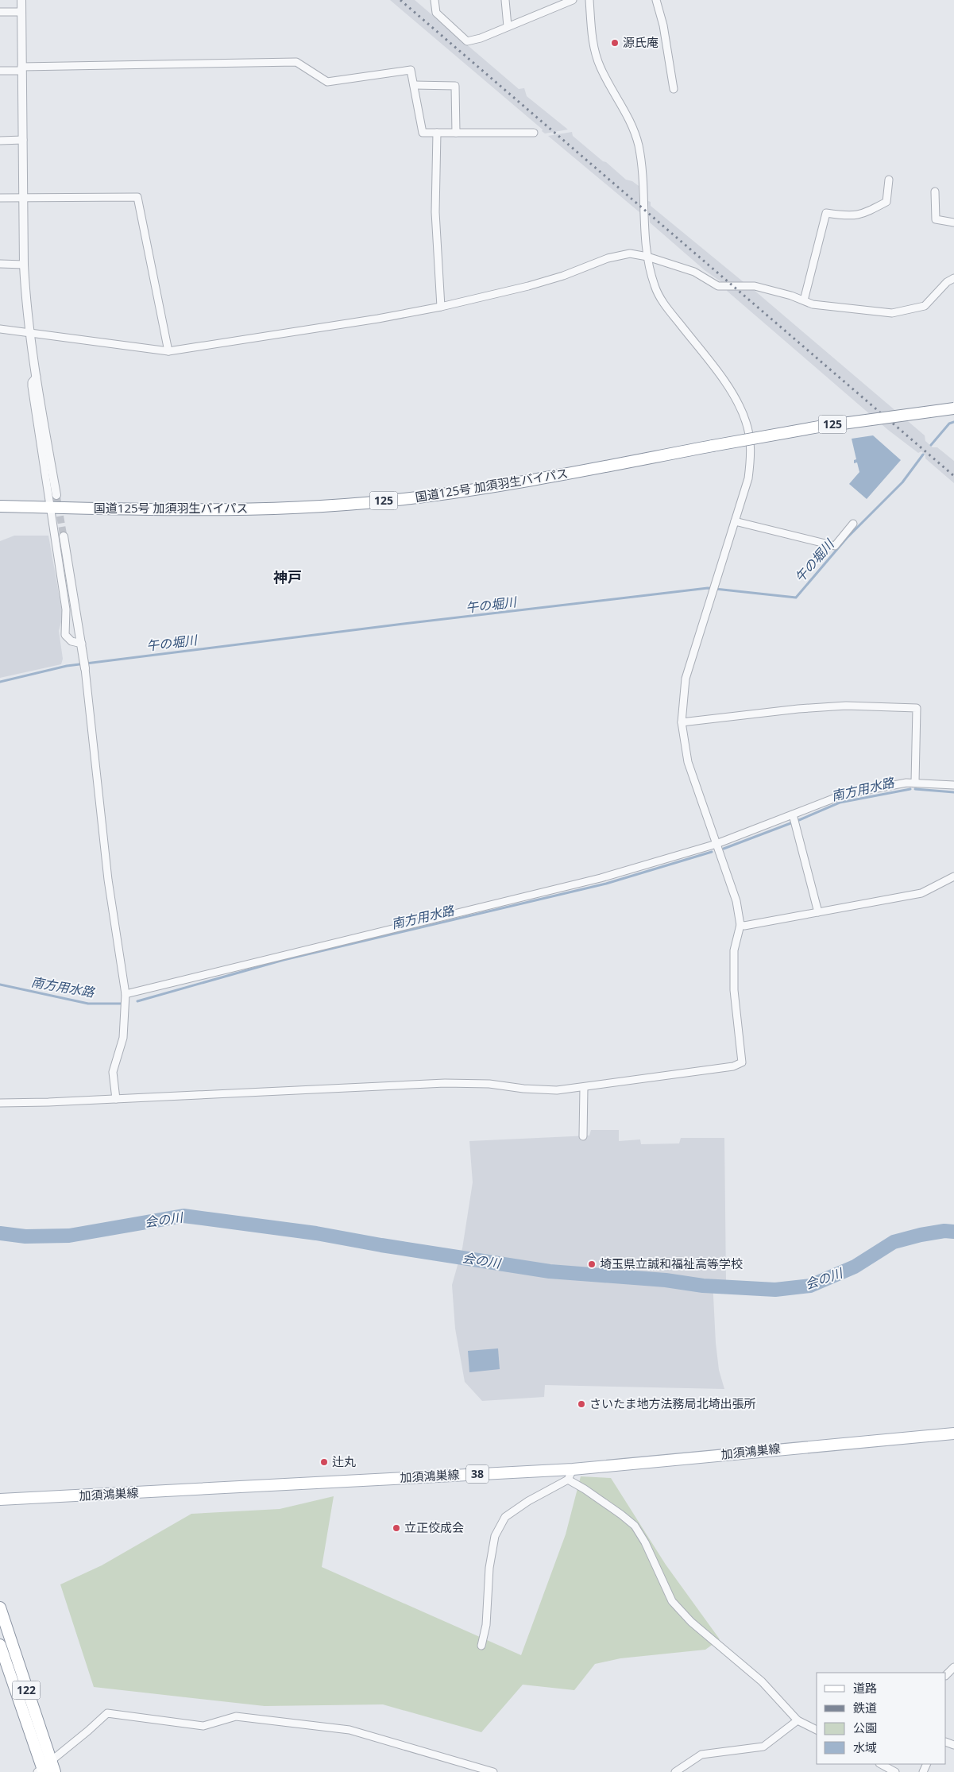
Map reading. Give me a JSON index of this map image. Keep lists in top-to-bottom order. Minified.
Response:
{"streets":{"main road":["125","国道125号 加須羽生バイパス","加須鴻巣線","38","122"]},"districts":["神戸"],"water":["午の堀川","南方用水路","会の川"],"places":["源氏庵","埼玉県立誠和福祉高等学校","さいたま地方法務局北埼出張所","辻丸","立正佼成会"],"legend":["道路","鉄道","公園","水域"]}
